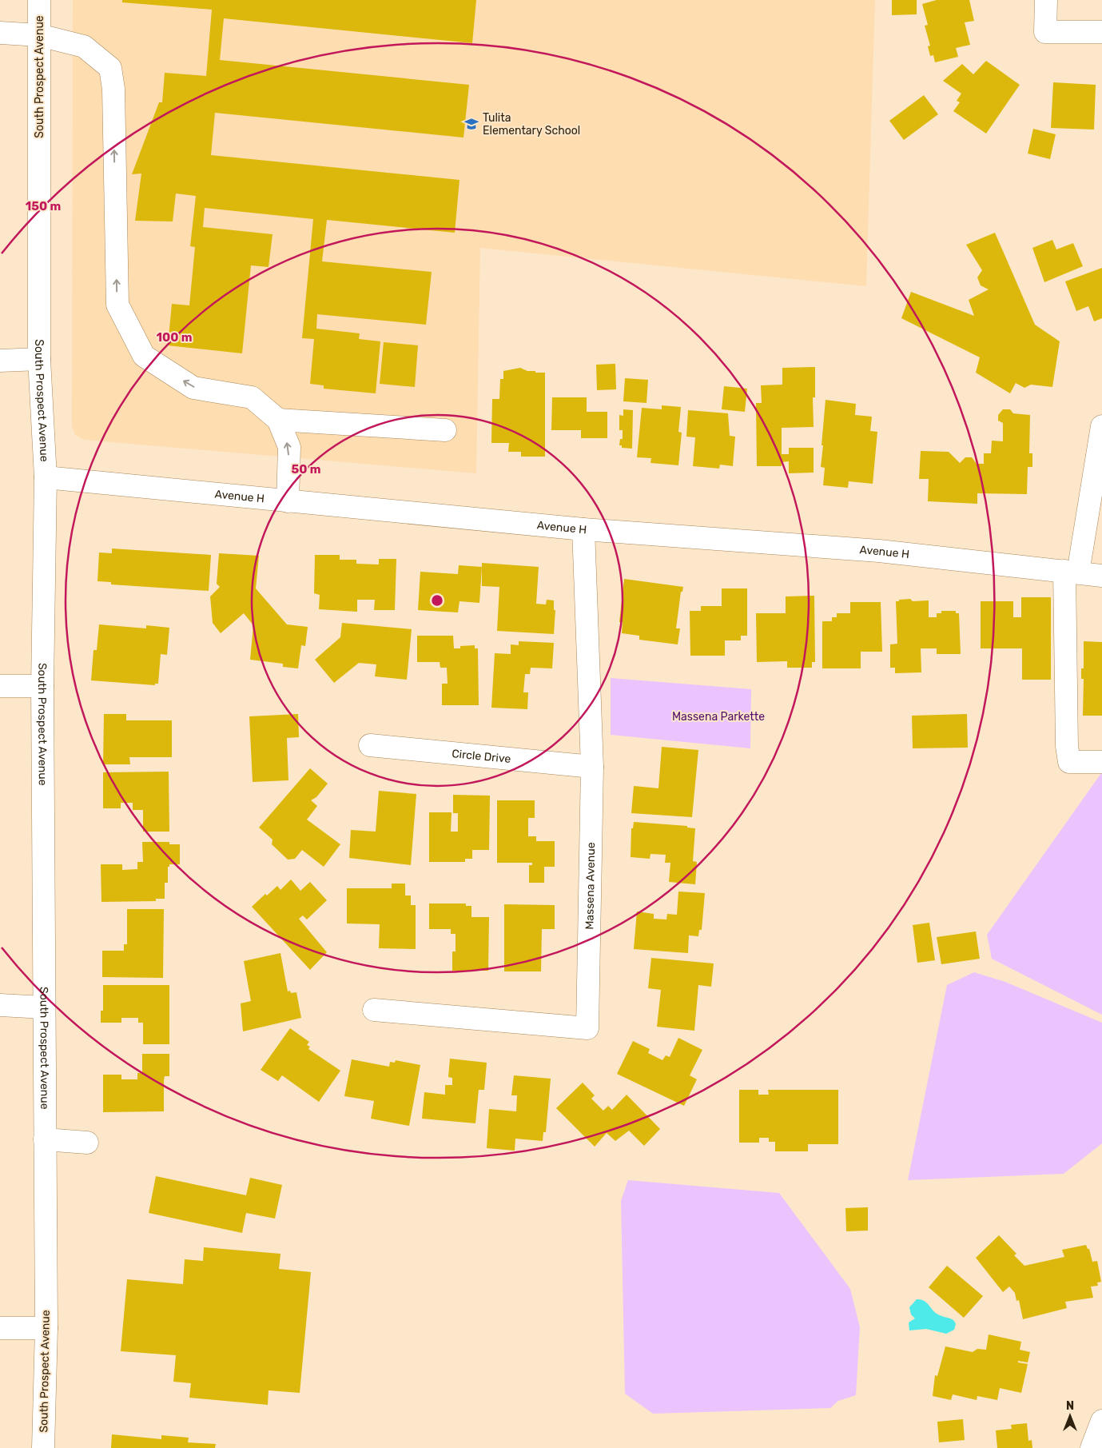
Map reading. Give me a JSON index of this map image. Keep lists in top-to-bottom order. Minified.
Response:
{"streets":{"street":["South Prospect Avenue","Avenue H","Circle Drive","Massena Avenue"]},"crossings":[["South Prospect Avenue","Avenue H"],["Avenue H","Massena Avenue"],["Circle Drive","Massena Avenue"]],"parks":["Massena Parkette"],"places":{"school or university":["Tulita Elementary School"]},"north":"top","rings":["150 m","100 m","50 m"]}
